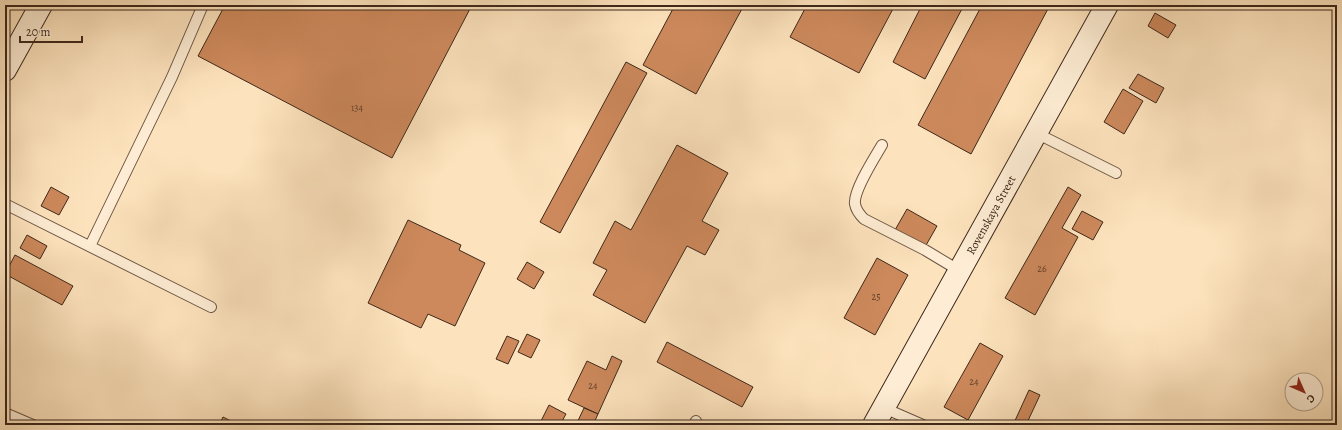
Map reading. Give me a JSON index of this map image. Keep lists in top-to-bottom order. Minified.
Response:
{"streets":{"main road":["Rovenskaya Street"]},"house_numbers":["134","26","25","24","24"],"scale_bar":"20 m","north":"bottom right"}
